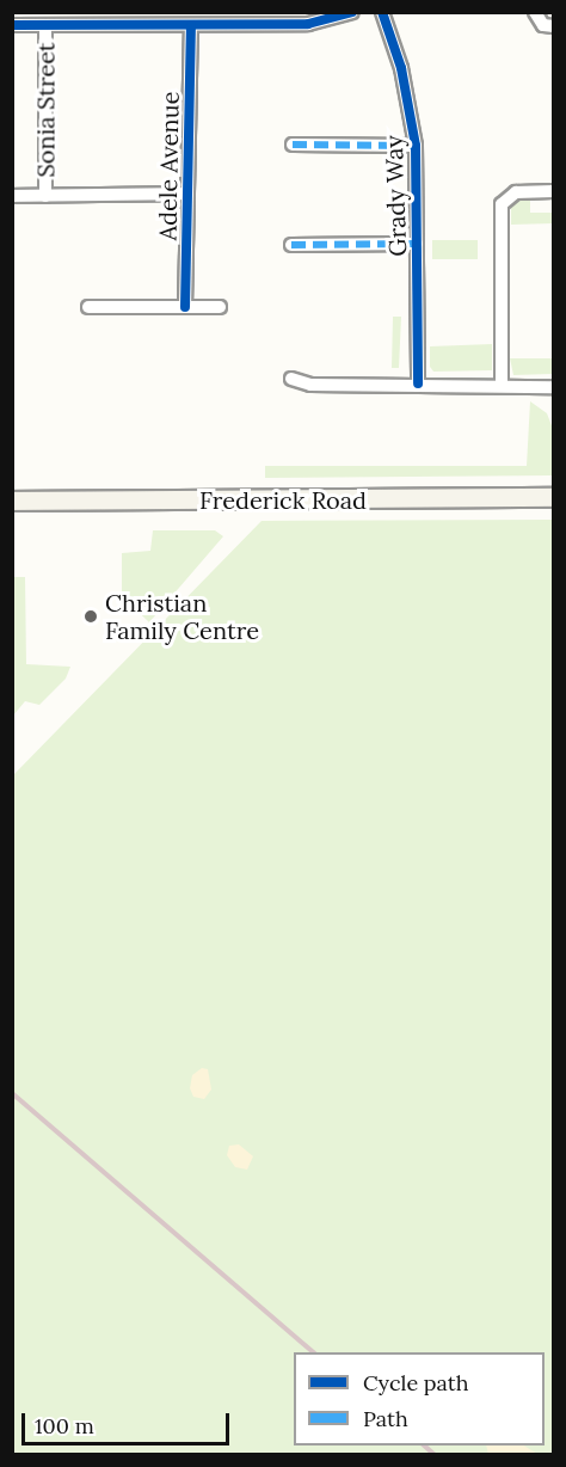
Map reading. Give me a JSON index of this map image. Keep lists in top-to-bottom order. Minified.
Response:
{"streets":{"main road":["Frederick Road"],"street":["Sonia Street","Adele Avenue","Grady Way"]},"places":["Christian Family Centre"],"legend":["Cycle path","Path"],"scale_bar":"100 m"}
